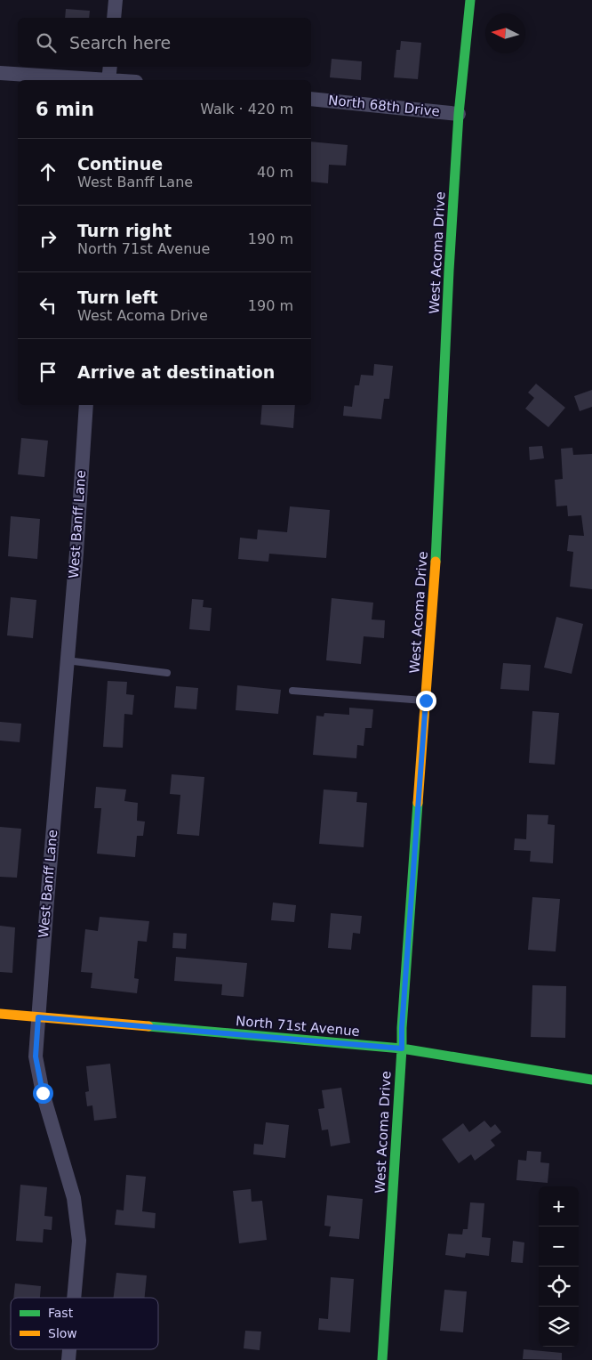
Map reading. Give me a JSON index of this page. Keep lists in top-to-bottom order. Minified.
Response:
{"streets":{"street":["North 68th Drive","West Acoma Drive","West Banff Lane","North 71st Avenue"]},"crossings":[["North 68th Drive","West Acoma Drive"],["West Acoma Drive","North 71st Avenue"],["West Banff Lane","North 71st Avenue"]],"legend":["Fast","Slow"],"north":"left","page":{"search":"Search here","heading":["6 min","Walk · 420 m"],"list":[["Continue","West Banff Lane","40 m"],["Turn right","North 71st Avenue","190 m"],["Turn left","West Acoma Drive","190 m"],"Arrive at destination"],"map_buttons":["+","−"]}}
